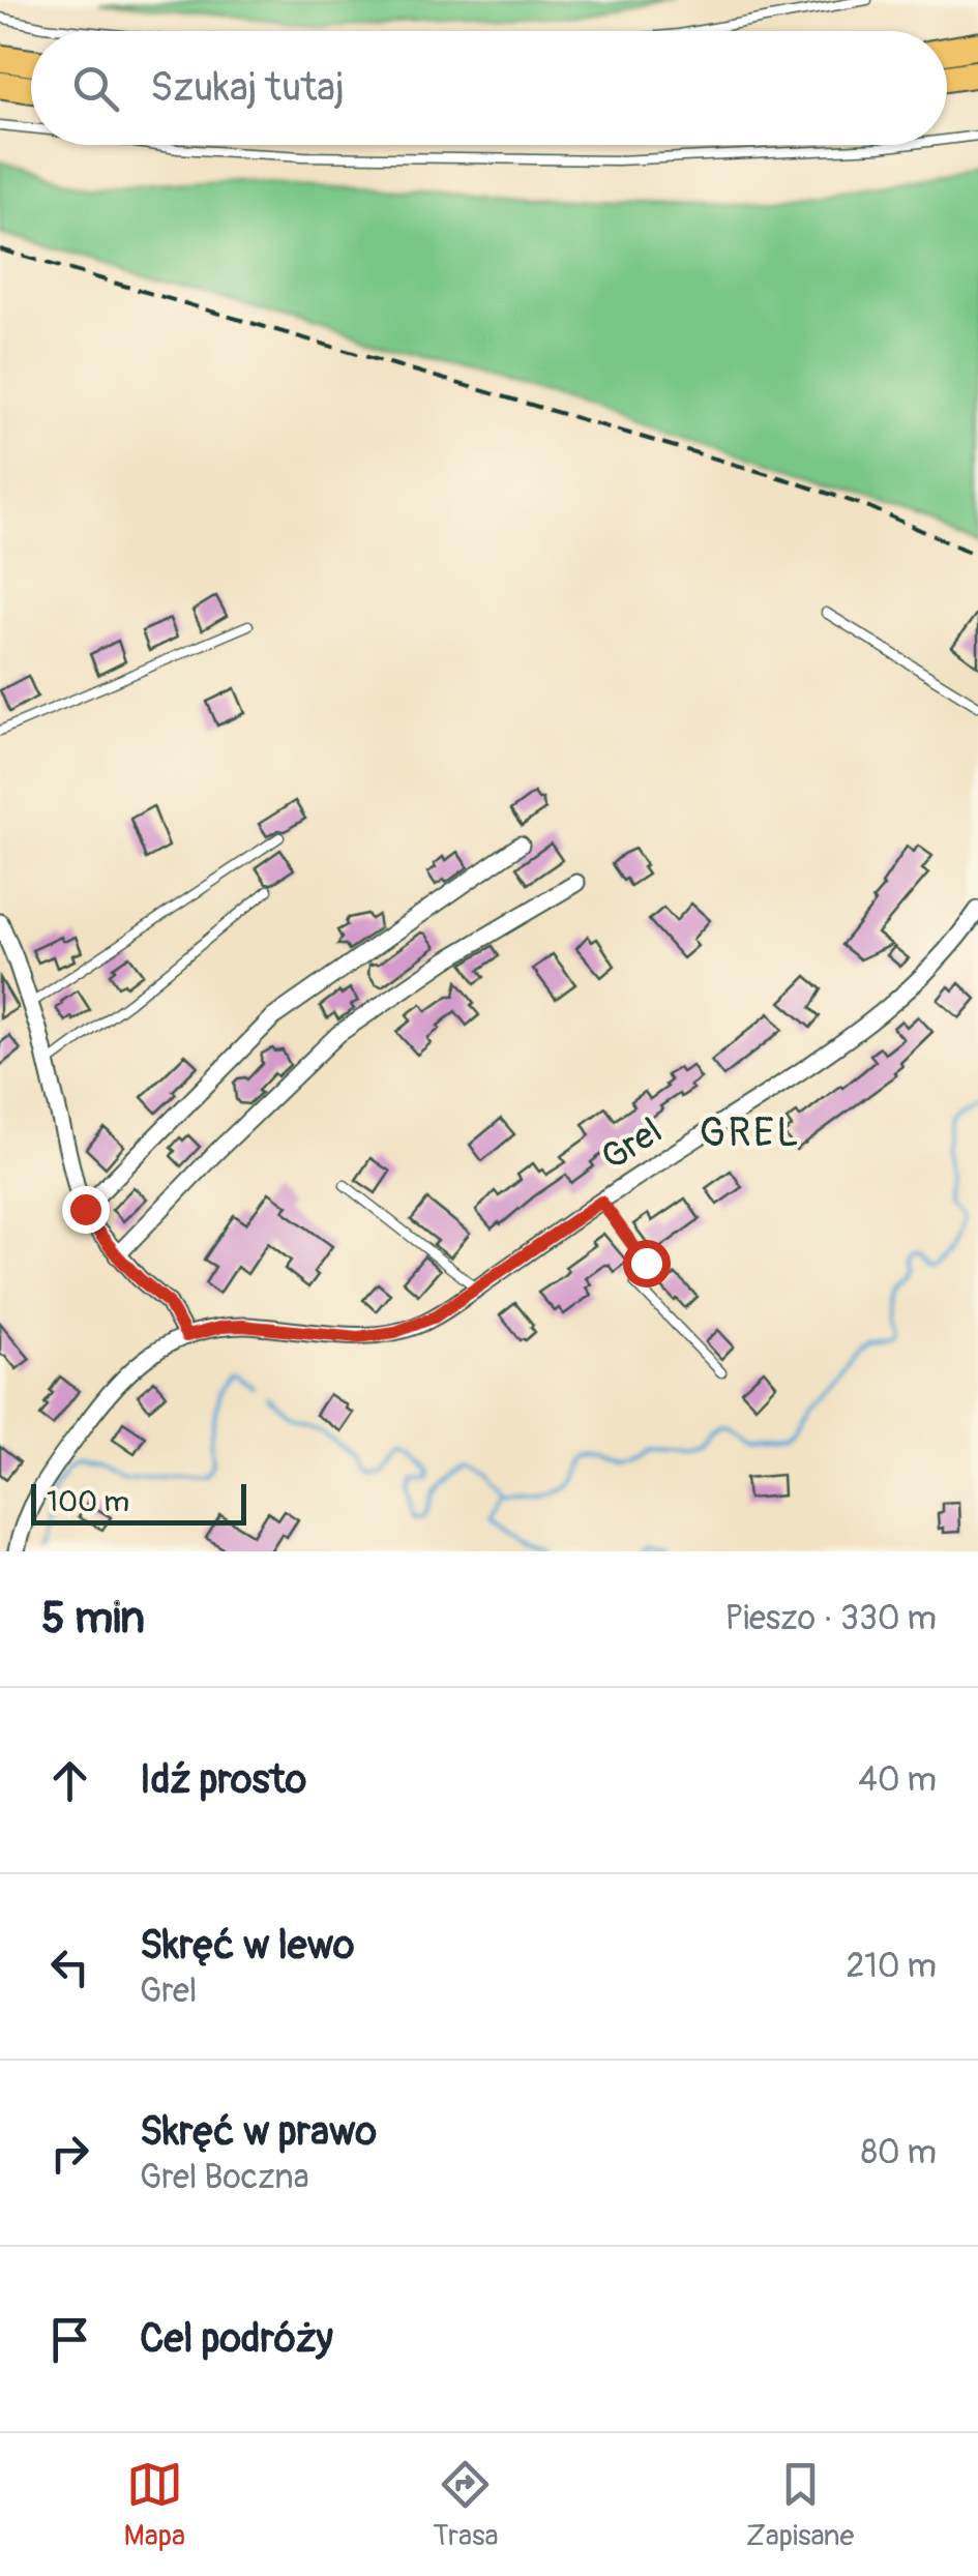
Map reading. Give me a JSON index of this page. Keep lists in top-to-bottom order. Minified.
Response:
{"streets":{"street":["Grel"]},"districts":["GREL"],"scale_bar":"100 m","page":{"search":"Szukaj tutaj","scale":"100 m","heading":["5 min","Pieszo · 330 m"],"list":[["Idź prosto","40 m"],["Skręć w lewo","Grel","210 m"],["Skręć w prawo","Grel Boczna","80 m"],"Cel podróży"],"nav":["Mapa","Trasa","Zapisane"]}}
